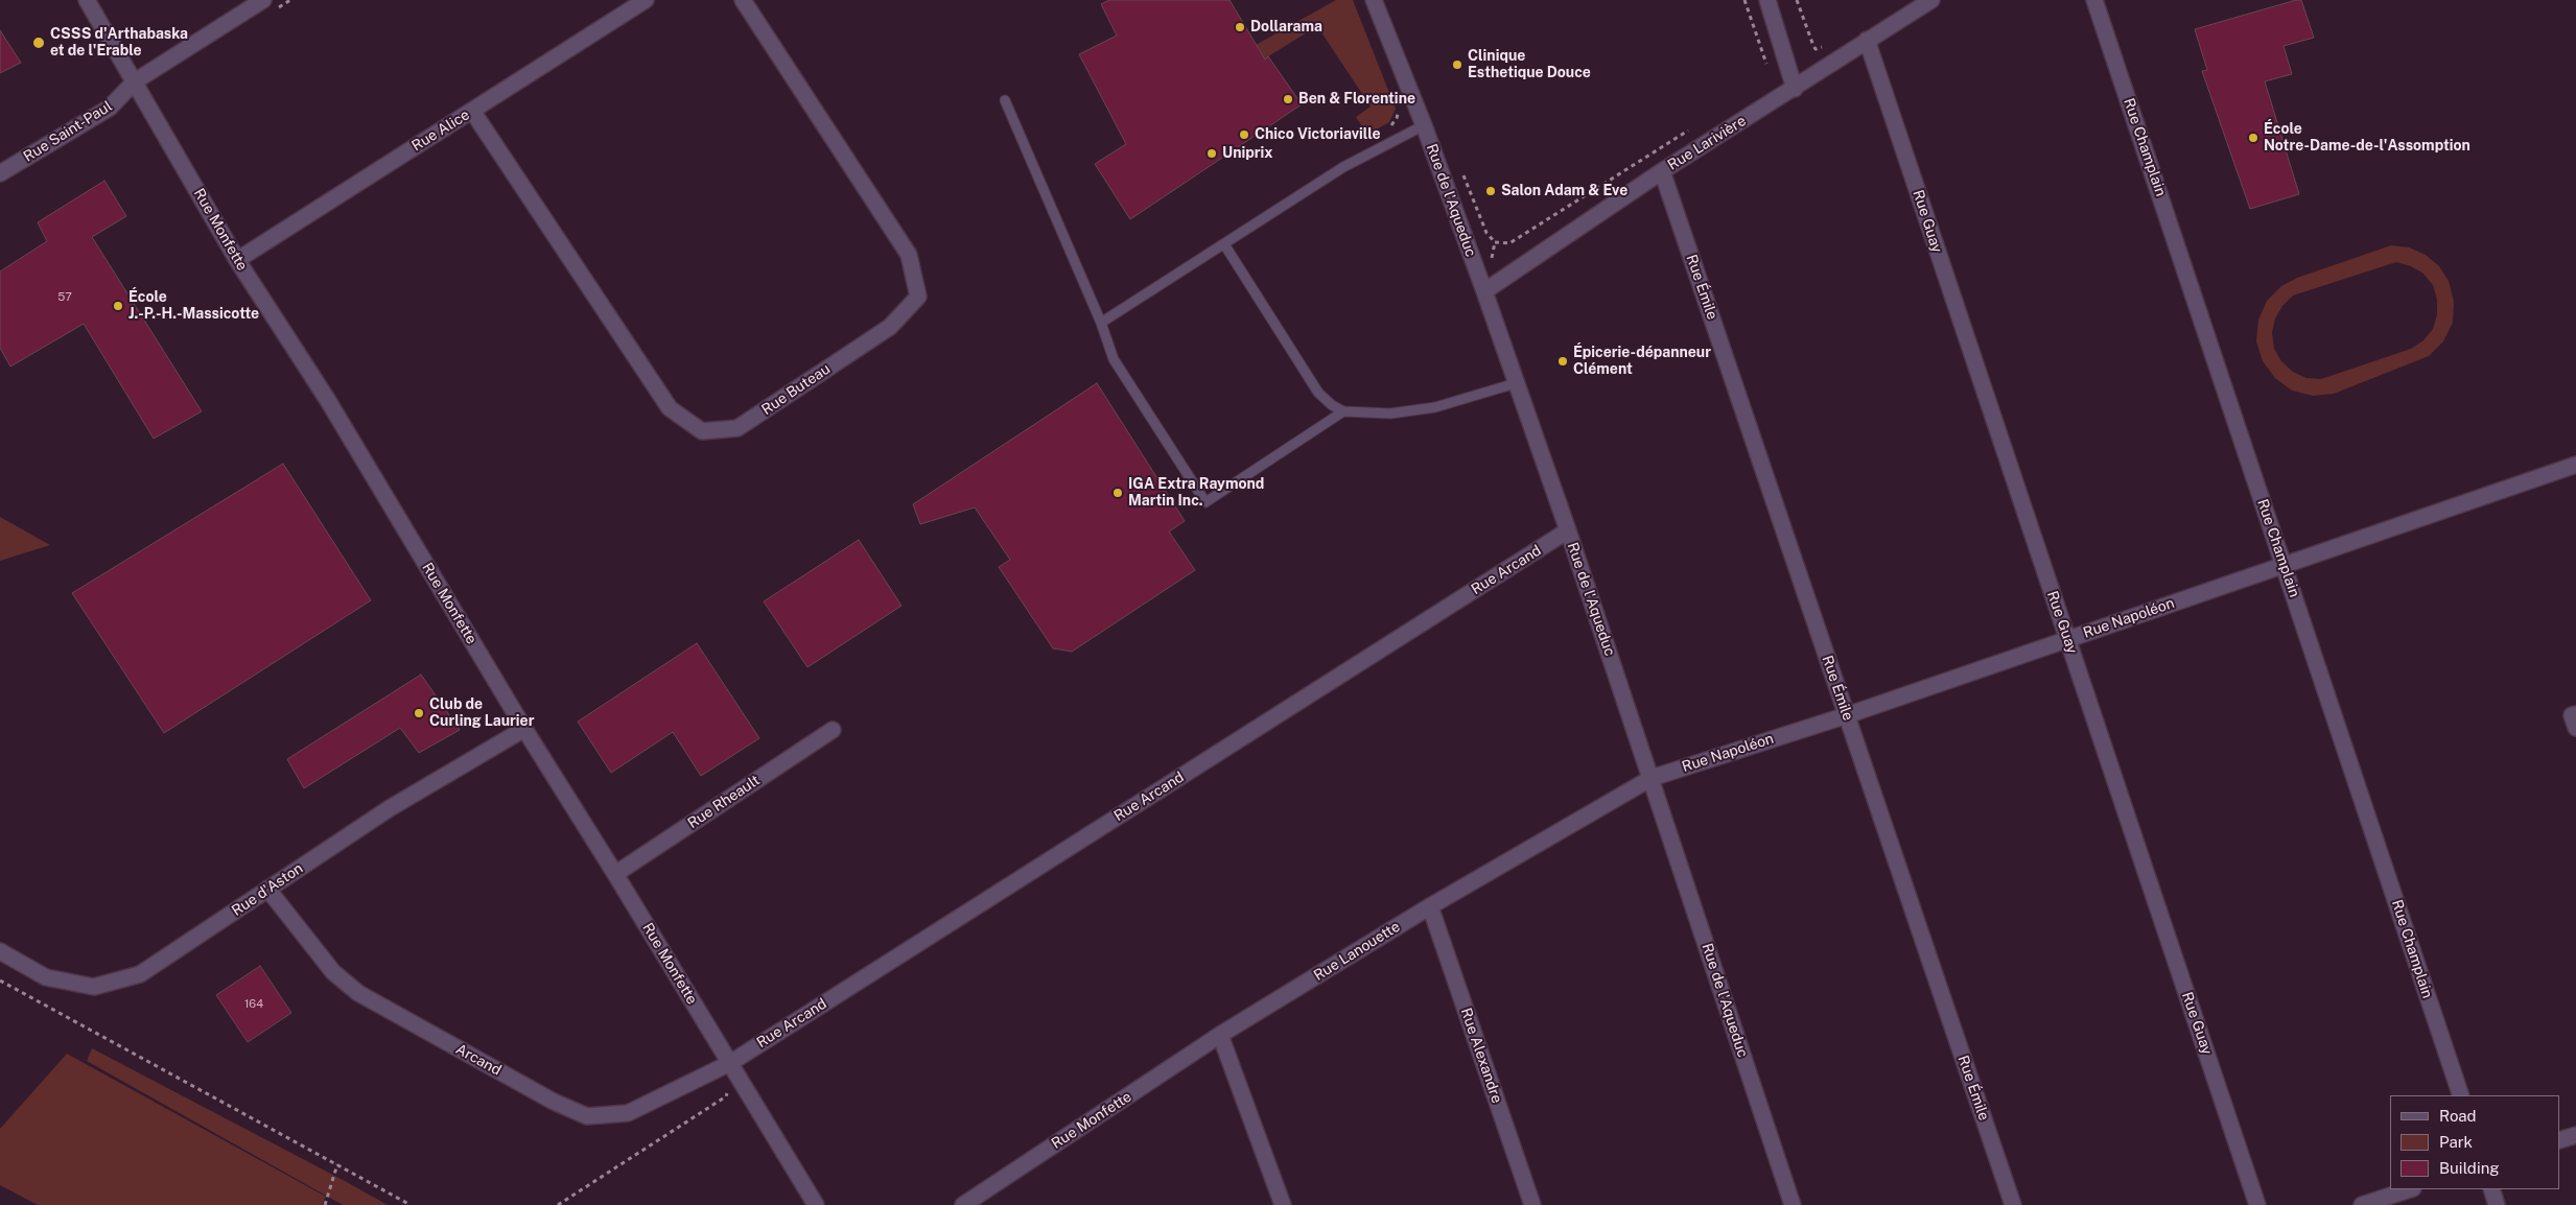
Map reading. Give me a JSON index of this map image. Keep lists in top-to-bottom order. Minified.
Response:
{"streets":{"street":["Rue Alice","Rue Saint-Paul","Rue Larivière","Rue Champlain","Rue de l'Aqueduc","Rue Guay","Rue Monfette","Rue Émile","Rue Buteau","Rue Arcand","Rue Napoléon","Rue Rheault","Rue d'Aston","Rue Lanouette","Rue Alexandre","Arcand"]},"crossings":[["Rue Alice","Rue Monfette"],["Rue Alice","Rue Buteau"],["Rue Saint-Paul","Rue Monfette"],["Rue Larivière","Rue de l'Aqueduc"],["Rue Larivière","Rue Guay"],["Rue Larivière","Rue Émile"],["Rue Champlain","Rue Napoléon"],["Rue de l'Aqueduc","Rue Arcand"],["Rue de l'Aqueduc","Rue Napoléon"],["Rue de l'Aqueduc","Rue Lanouette"],["Rue Guay","Rue Napoléon"],["Rue Monfette","Rue Arcand"],["Rue Monfette","Rue Rheault"],["Rue Monfette","Rue d'Aston"],["Rue Monfette","Rue Lanouette"],["Rue Monfette","Arcand"],["Rue Émile","Rue Napoléon"],["Rue Arcand","Arcand"],["Rue Napoléon","Rue Lanouette"],["Rue d'Aston","Arcand"],["Rue Lanouette","Rue Alexandre"]],"places":["Dollarama","CSSS d'Arthabaska et de l'Erable","Clinique Esthetique Douce","Ben & Florentine","Chico Victoriaville","École Notre-Dame-de-l'Assomption","Uniprix","Salon Adam & Eve","École J.-P.-H.-Massicotte","Épicerie-dépanneur Clément","IGA Extra Raymond Martin Inc.","Club de Curling Laurier"],"house_numbers":["57","164"],"legend":["Road","Park","Building"]}
